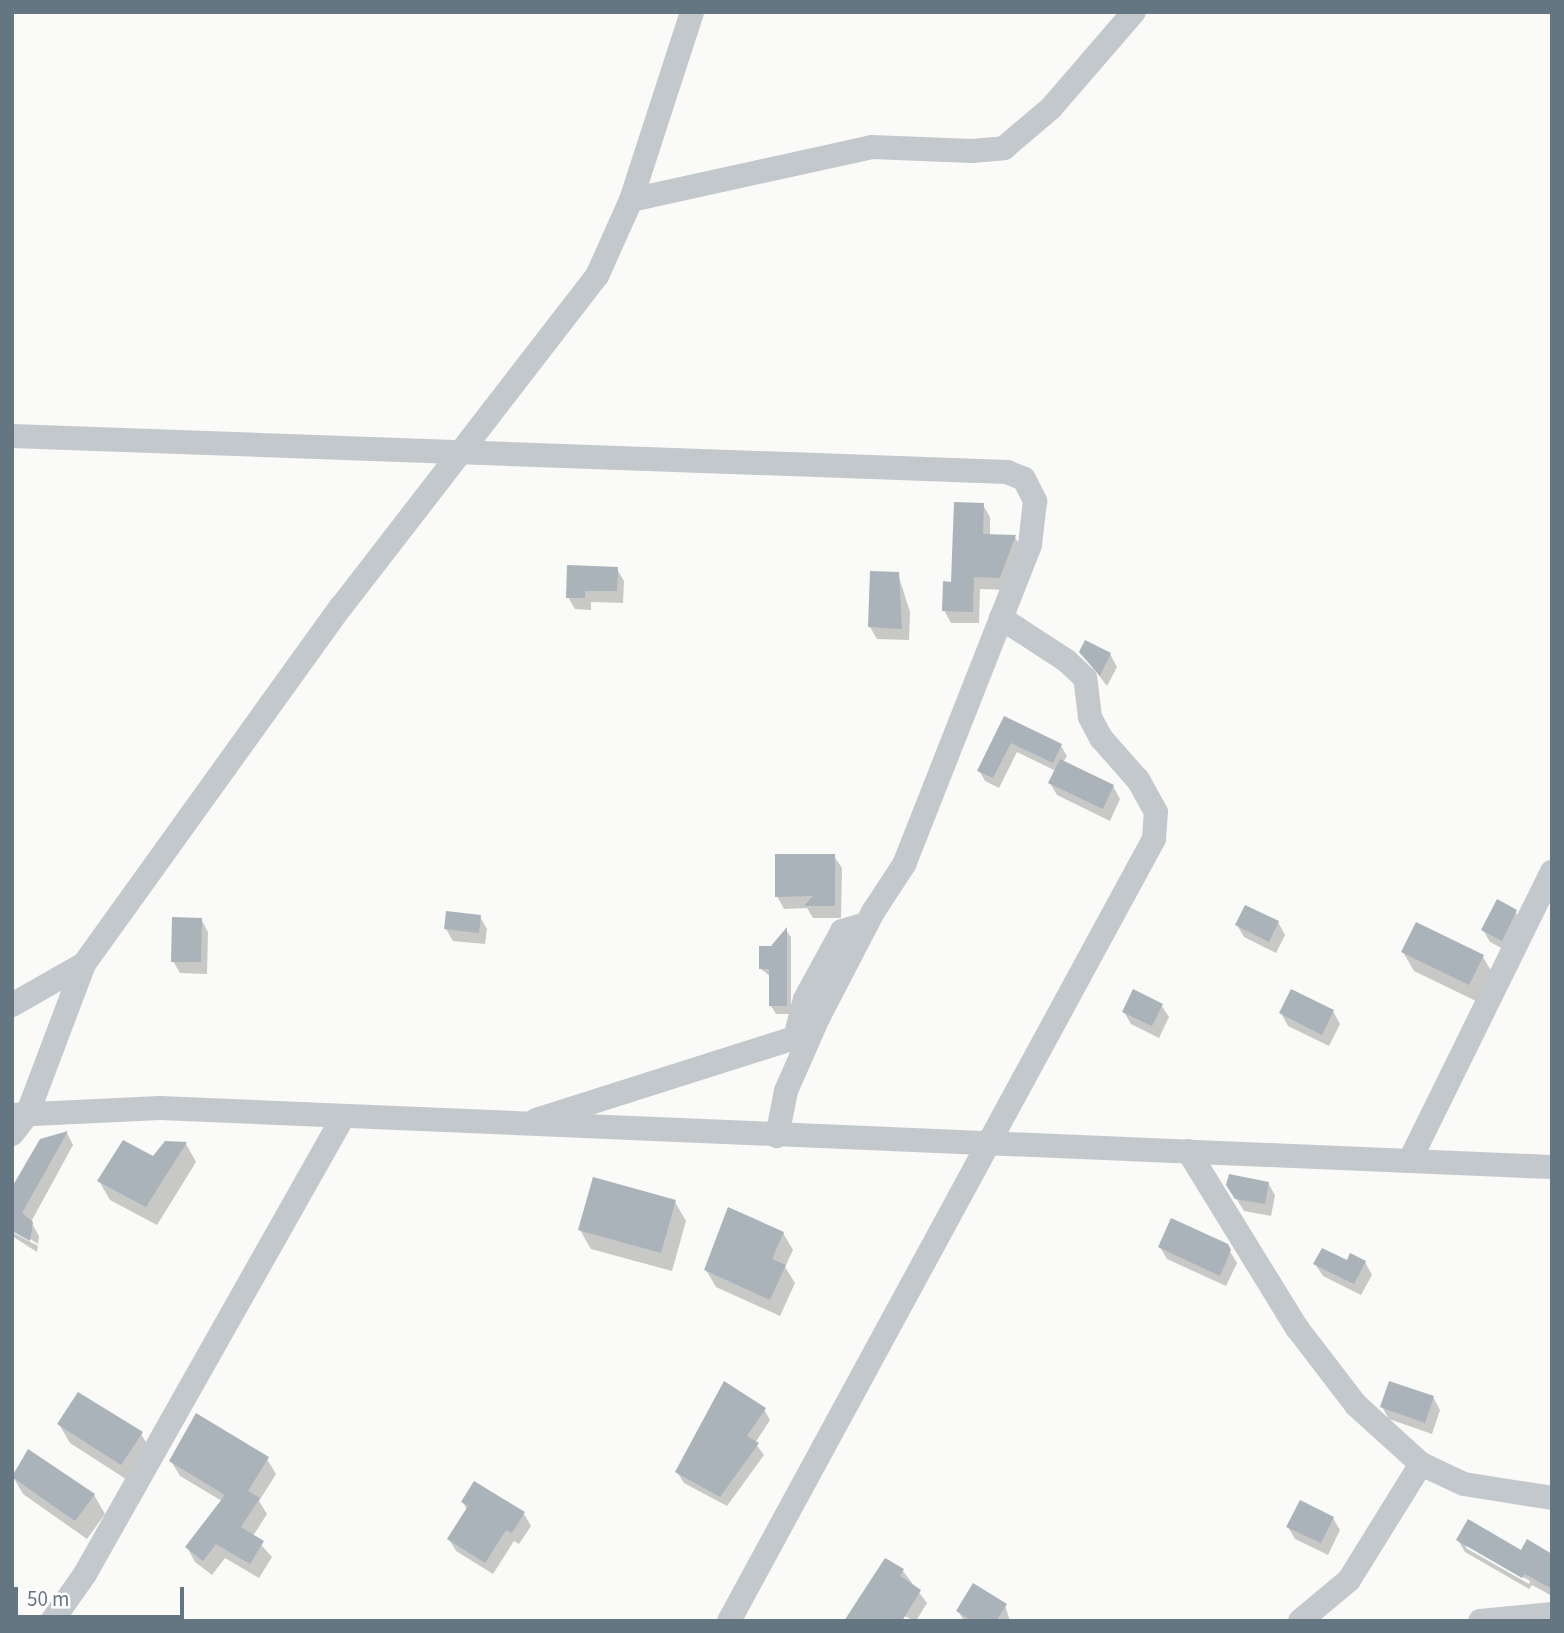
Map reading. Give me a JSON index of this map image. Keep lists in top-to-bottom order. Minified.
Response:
{"scale_bar":"50 m"}
